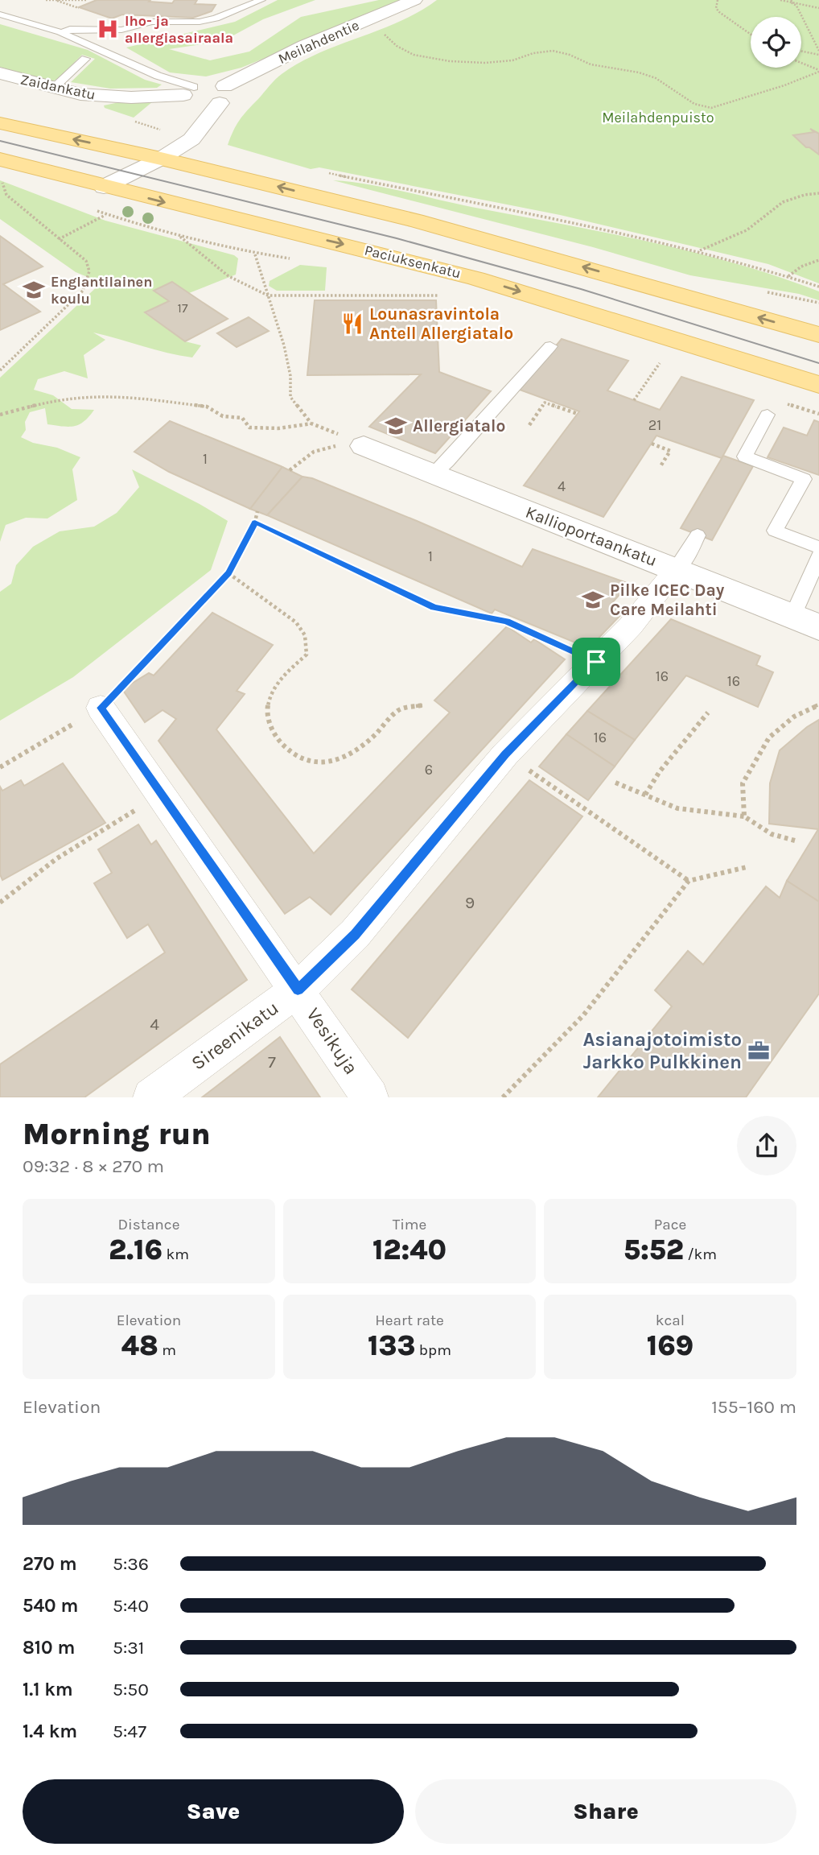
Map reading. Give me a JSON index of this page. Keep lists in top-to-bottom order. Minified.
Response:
{"streets":{"main road":["Paciuksenkatu"],"street":["Meilahdentie","Zaidankatu","Kallioportaankatu","Sireenikatu","Vesikuja"]},"crossings":[["Meilahdentie","Zaidankatu"],["Meilahdentie","Paciuksenkatu"],["Kallioportaankatu","Sireenikatu"],["Sireenikatu","Vesikuja"]],"parks":["Meilahdenpuisto"],"places":{"hospital":["Iho- ja allergiasairaala"],"school or university":["Englantilainen koulu","Allergiatalo","Pilke ICEC Day Care Meilahti"],"restaurant":["Lounasravintola Antell Allergiatalo"],"office":["Asianajotoimisto Jarkko Pulkkinen"]},"house_numbers":["17","21","1","4","1","16","16","16","6","9","4","7"],"page":{"heading":["Morning run","09:32 · 8 × 270 m"],"stats":[["Distance","2.16 km"],["Time","12:40"],["Pace","5:52 /km"],["Elevation","48 m"],["Heart rate","133 bpm"],["kcal","169"]],"chart":["Elevation","155–160 m"],"list":[{"name":"270 m","note":"5:36"},{"name":"540 m","note":"5:40"},{"name":"810 m","note":"5:31"},{"name":"1.1 km","note":"5:50"},{"name":"1.4 km","note":"5:47"}],"buttons":["Save","Share"]}}
